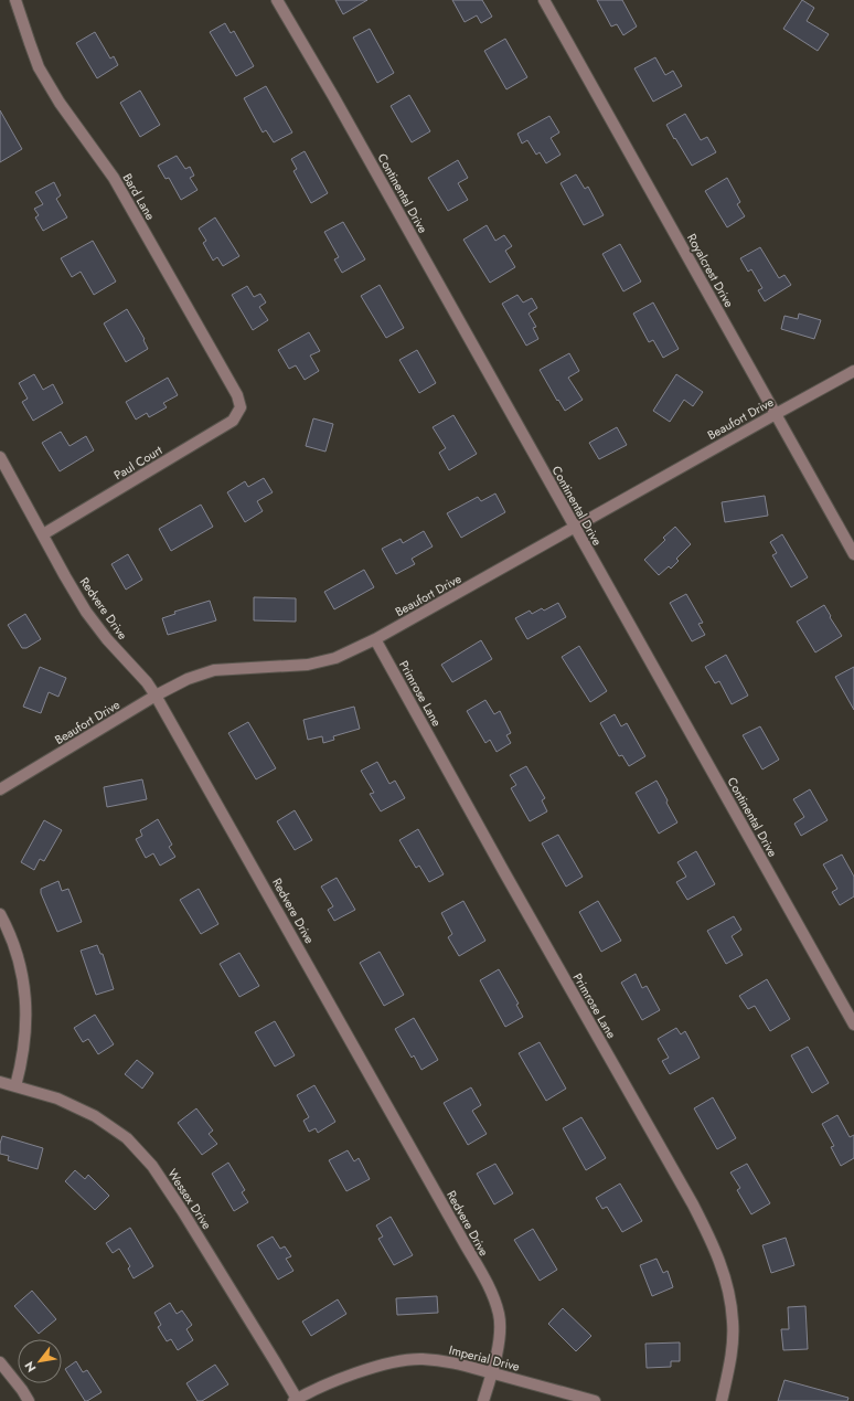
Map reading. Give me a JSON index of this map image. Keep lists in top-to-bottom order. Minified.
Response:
{"streets":{"street":["Continental Drive","Bard Lane","Royalcrest Drive","Beaufort Drive","Paul Court","Redvere Drive","Primrose Lane","Wessex Drive","Imperial Drive"]},"crossings":[["Continental Drive","Beaufort Drive"],["Bard Lane","Paul Court"],["Royalcrest Drive","Beaufort Drive"],["Beaufort Drive","Redvere Drive"],["Beaufort Drive","Primrose Lane"],["Paul Court","Redvere Drive"],["Redvere Drive","Imperial Drive"],["Wessex Drive","Imperial Drive"]],"north":"bottom left"}
